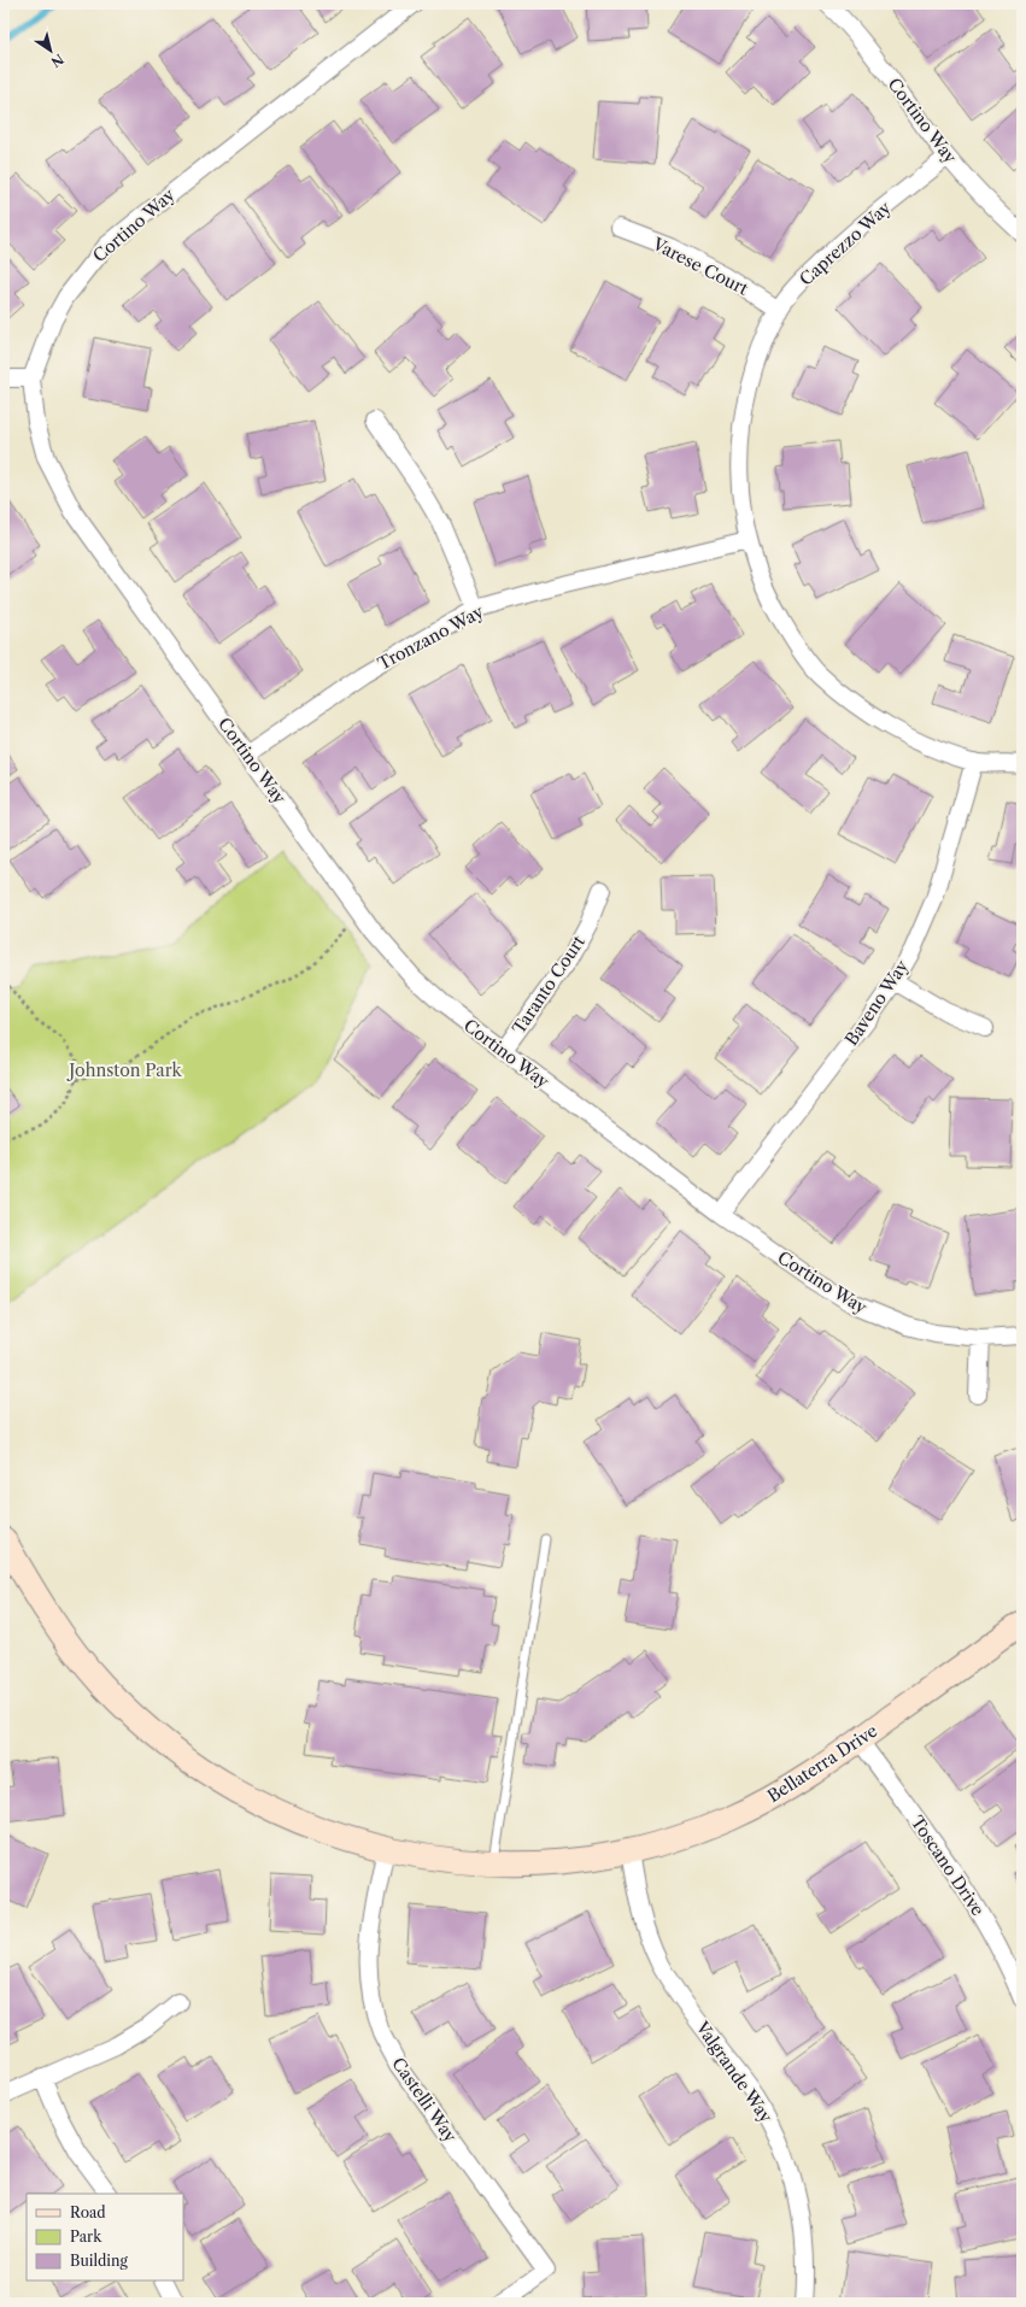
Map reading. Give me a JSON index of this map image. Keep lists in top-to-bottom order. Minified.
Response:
{"streets":{"street":["Cortino Way","Caprezzo Way","Varese Court","Tronzano Way","Taranto Court","Baveno Way","Bellaterra Drive","Toscano Drive","Valgrande Way","Castelli Way"]},"crossings":[["Cortino Way","Caprezzo Way"],["Cortino Way","Tronzano Way"],["Cortino Way","Taranto Court"],["Cortino Way","Baveno Way"],["Caprezzo Way","Varese Court"],["Caprezzo Way","Tronzano Way"],["Caprezzo Way","Baveno Way"],["Bellaterra Drive","Toscano Drive"],["Bellaterra Drive","Valgrande Way"],["Bellaterra Drive","Castelli Way"]],"parks":["Johnston Park"],"legend":["Road","Park","Building"],"north":"bottom right"}
